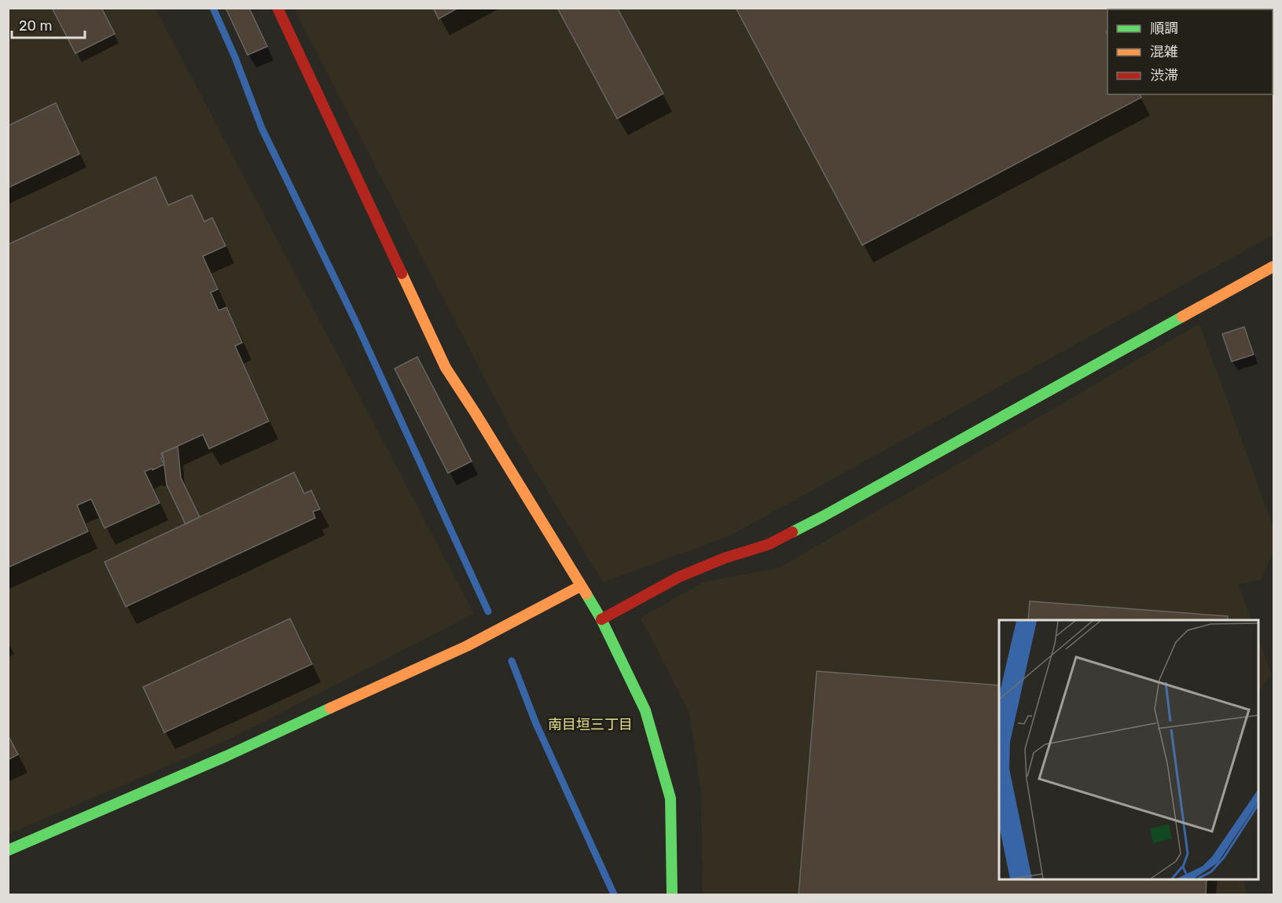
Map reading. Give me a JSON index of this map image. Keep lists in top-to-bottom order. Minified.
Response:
{"districts":["南目垣三丁目"],"legend":["順調","混雑","渋滞"],"scale_bar":"20 m"}
